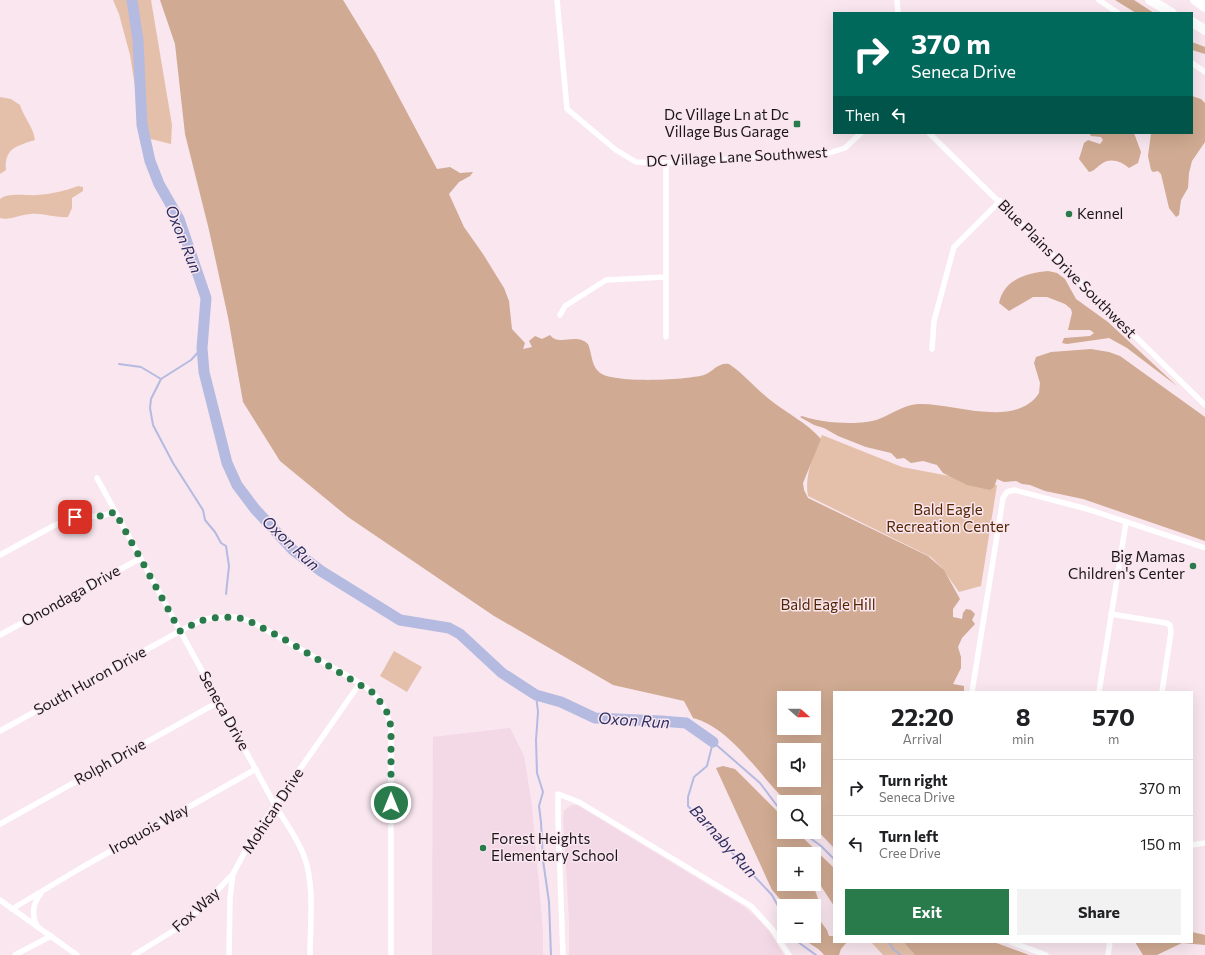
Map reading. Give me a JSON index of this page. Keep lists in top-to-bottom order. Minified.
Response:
{"streets":{"street":["DC Village Lane Southwest","Blue Plains Drive Southwest","Onondaga Drive","South Huron Drive","Seneca Drive","Rolph Drive","Mohican Drive","Iroquois Way","Fox Way"]},"crossings":[["Onondaga Drive","Seneca Drive"],["South Huron Drive","Seneca Drive"],["South Huron Drive","Mohican Drive"],["Seneca Drive","Rolph Drive"],["Seneca Drive","Mohican Drive"],["Seneca Drive","Iroquois Way"],["Mohican Drive","Fox Way"]],"water":["Oxon Run","Barnaby Run"],"parks":["Bald Eagle Recreation Center","Bald Eagle Hill"],"places":{"transit":["Dc Village Ln at Dc Village Bus Garage"],"other":["Kennel","Big Mamas Children's Center","Forest Heights Elementary School"]},"north":"right","page":{"turn":["370 m","Seneca Drive"],"then":"Then","map_buttons":["+","−"],"eta":["22:20","Arrival","8","min","570","m"],"list":[{"name":"Turn right","note":"Seneca Drive","value":"370 m"},{"name":"Turn left","note":"Cree Drive","value":"150 m"}],"buttons":["Exit","Share"]}}
